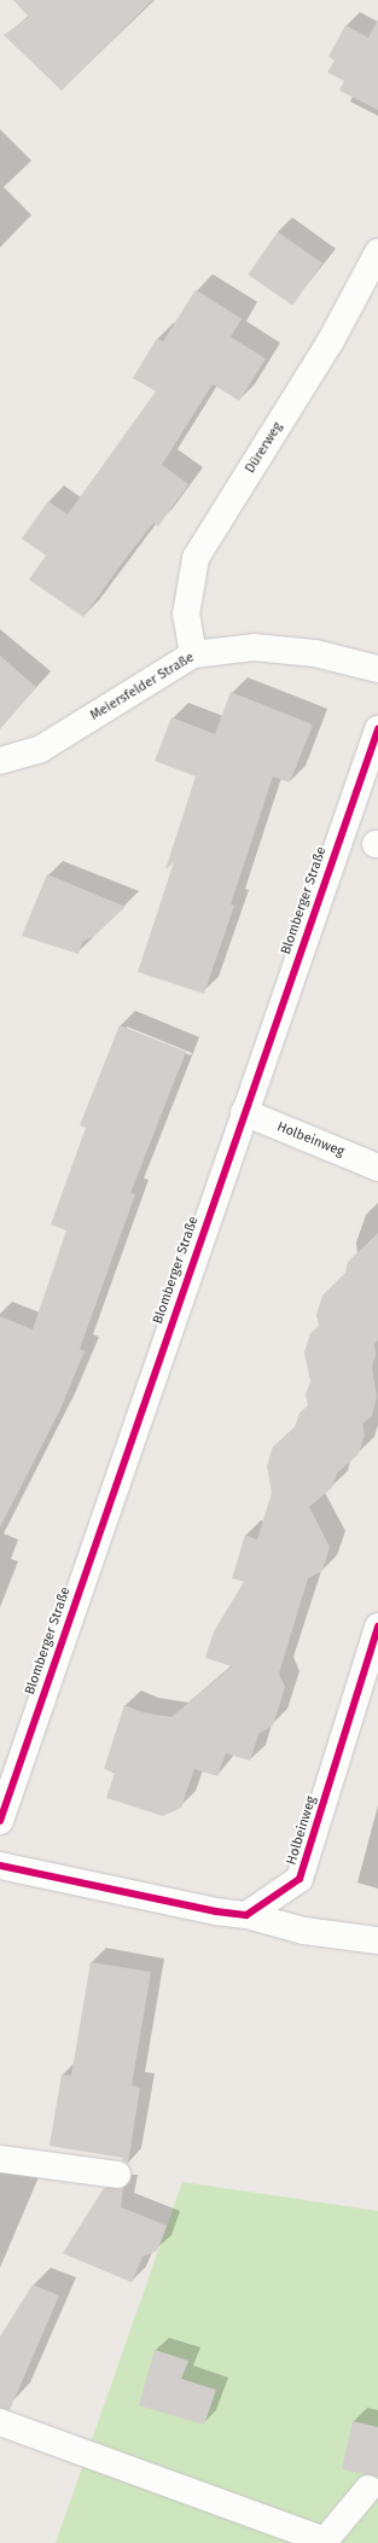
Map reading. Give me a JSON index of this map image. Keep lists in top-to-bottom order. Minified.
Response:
{"streets":{"street":["Dürerweg","Meiersfelder Straße","Blomberger Straße","Holbeinweg"]},"crossings":[["Dürerweg","Meiersfelder Straße"],["Blomberger Straße","Holbeinweg"]]}
